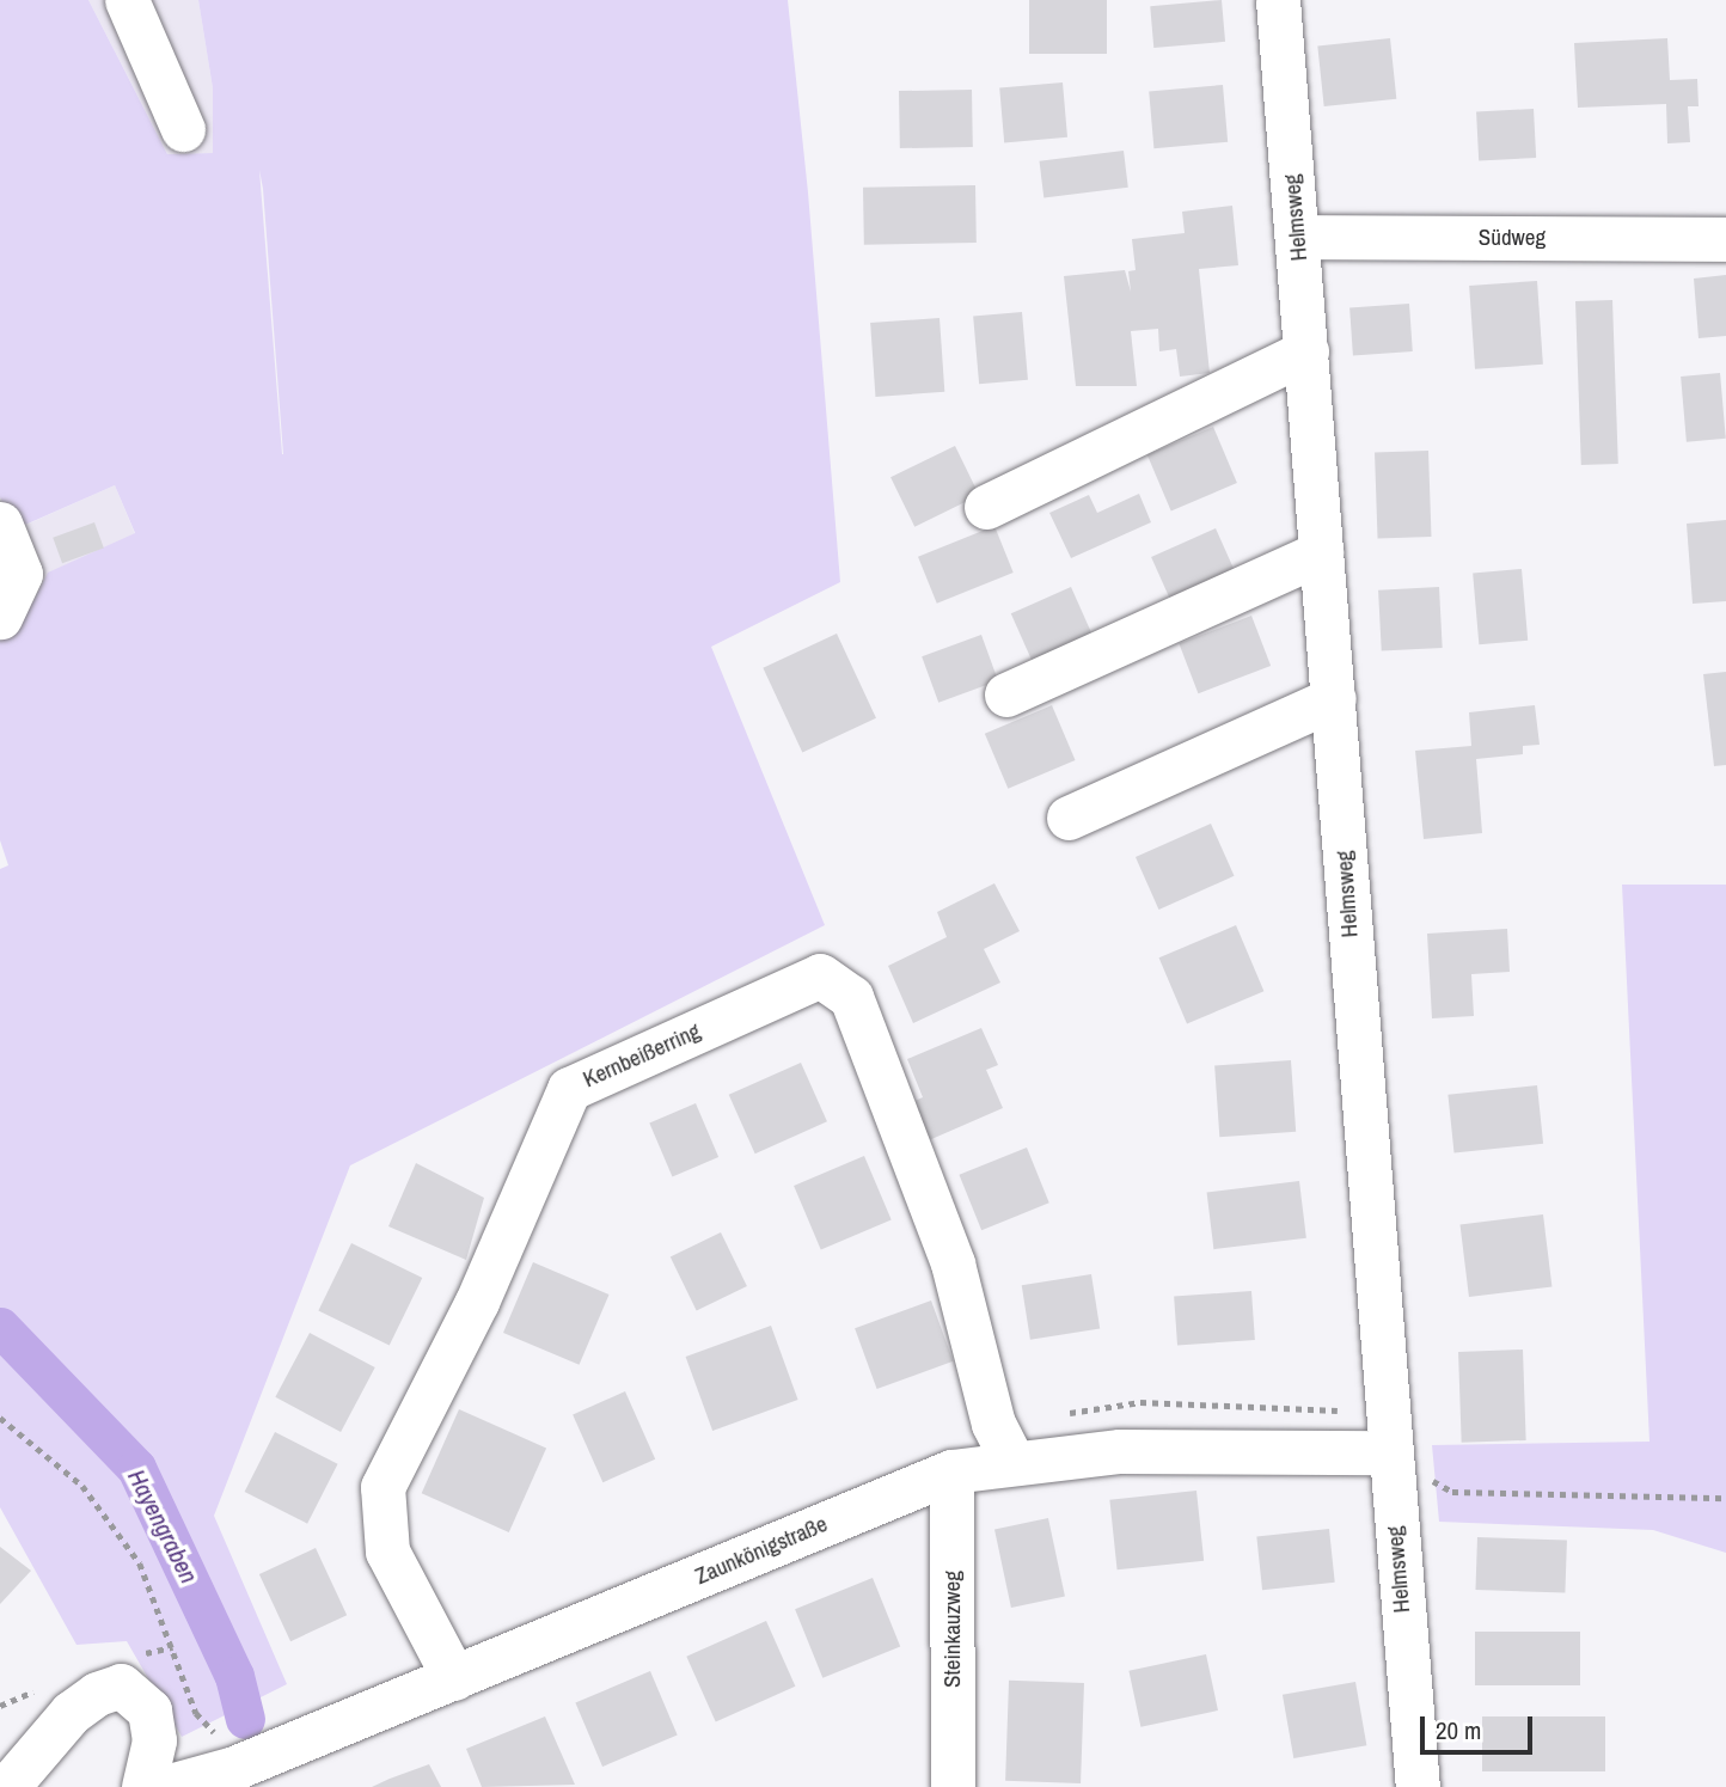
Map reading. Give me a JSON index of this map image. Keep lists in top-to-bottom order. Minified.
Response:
{"streets":{"street":["Helmsweg","Südweg","Kernbeißerring","Zaunkönigstraße","Steinkauzweg"]},"crossings":[["Helmsweg","Südweg"],["Helmsweg","Zaunkönigstraße"],["Kernbeißerring","Zaunkönigstraße"],["Zaunkönigstraße","Steinkauzweg"]],"water":["Hayengraben"],"scale_bar":"20 m"}
